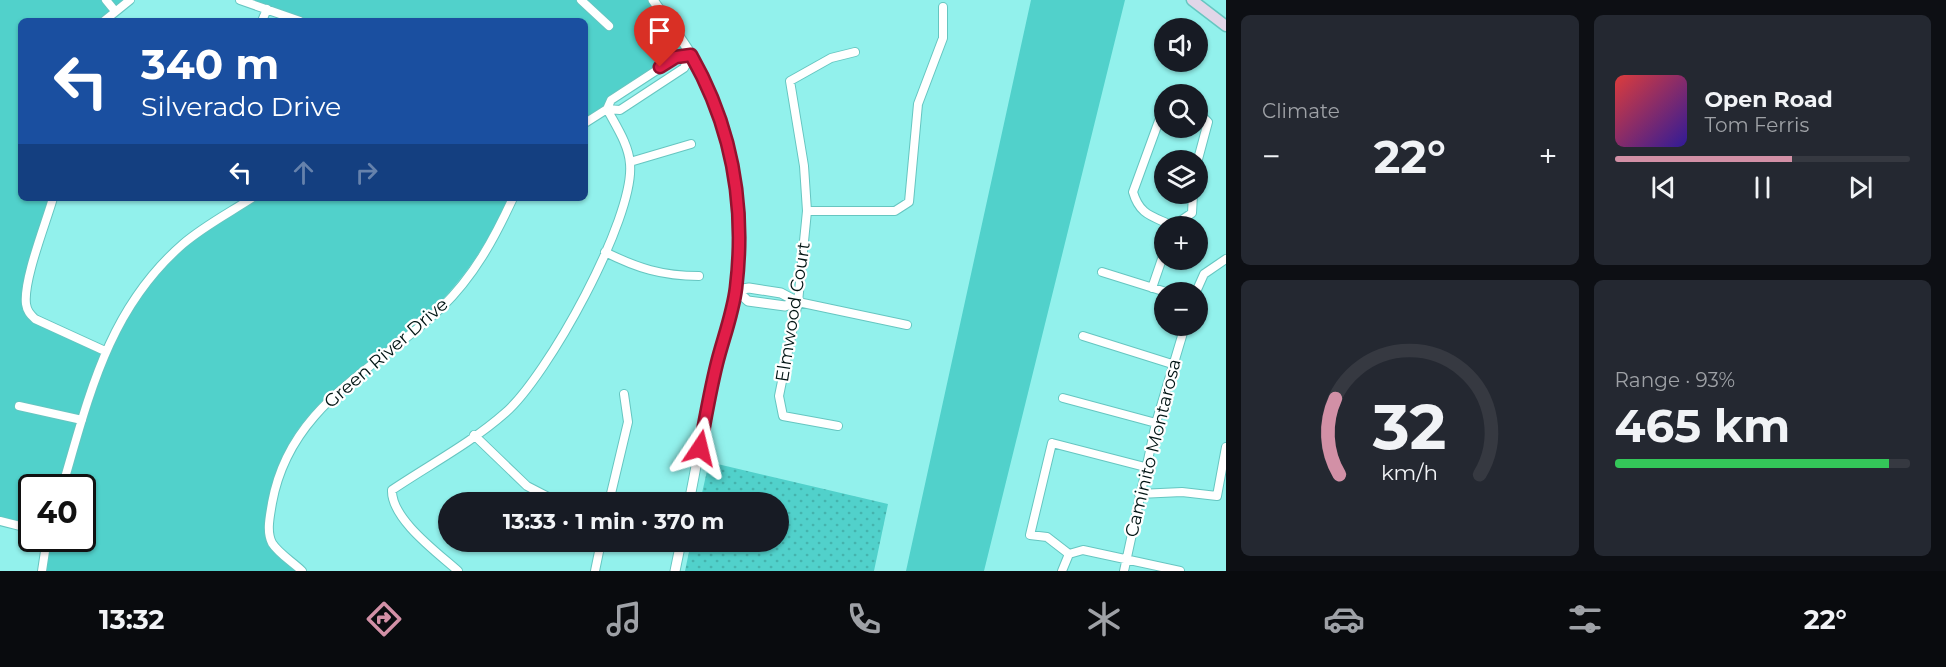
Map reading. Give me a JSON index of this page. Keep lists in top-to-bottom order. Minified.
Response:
{"streets":{"street":["Elmwood Court","Green River Drive","Caminito Montarosa"]},"page":{"tile":["Climate",["Range · 93%","465 km"]],"map_buttons":["+","−"],"turn":["340 m","Silverado Drive"],"song":["Open Road","Tom Ferris"],"heat":["−","22°","+"],"limit":"40","trip":"13:33 · 1 min · 370 m","tabs":["13:32","22°"],"gauge":["32","km/h"]}}
